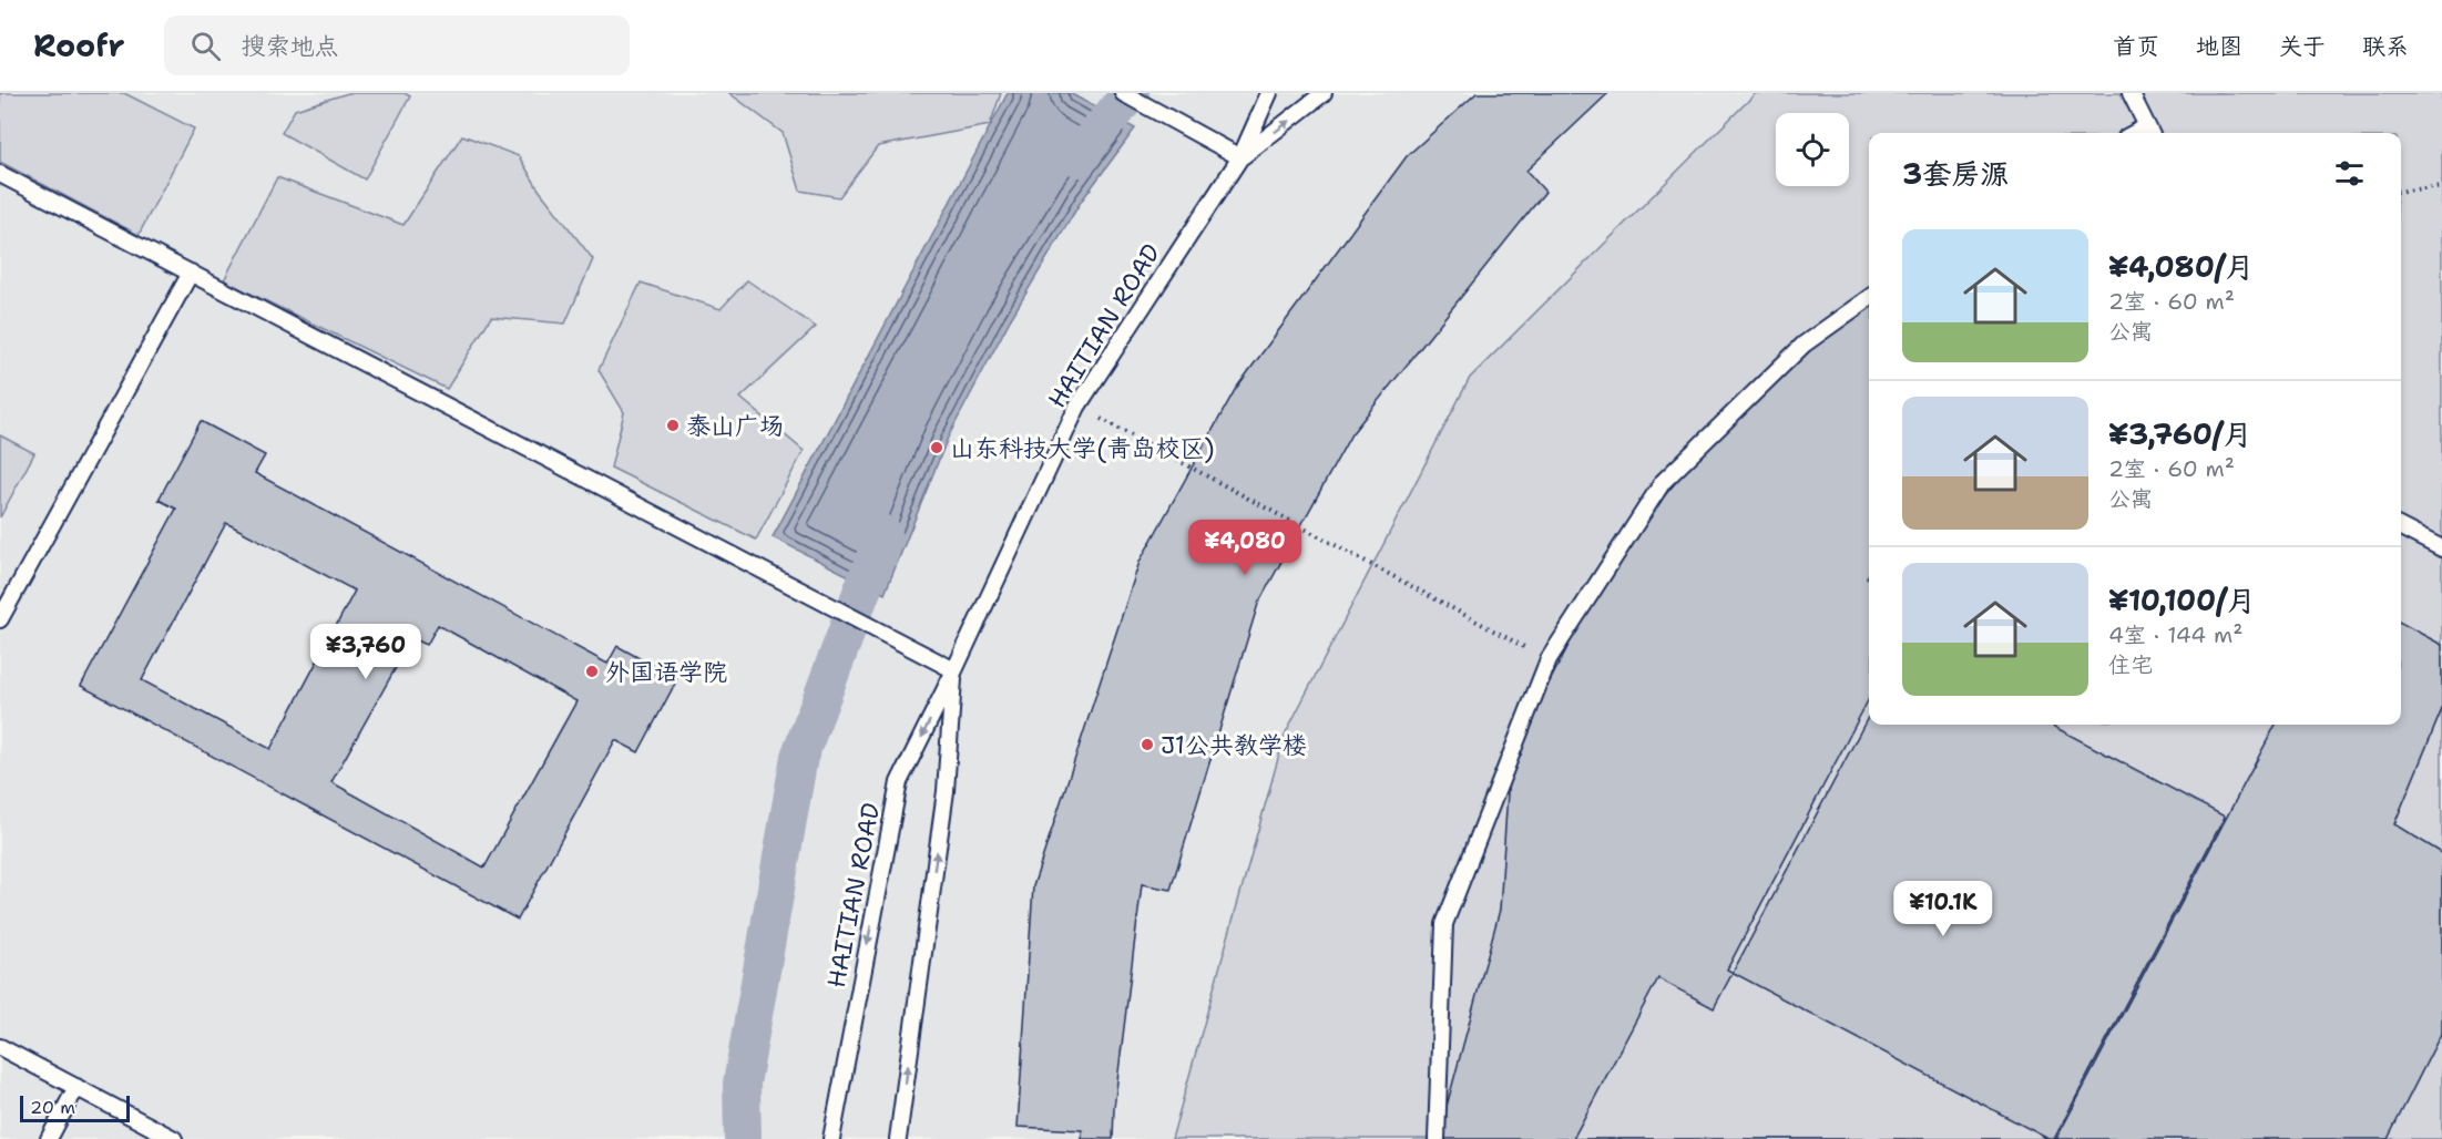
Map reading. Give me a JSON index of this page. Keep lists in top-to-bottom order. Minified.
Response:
{"streets":{"lane":["HAITIAN ROAD"]},"places":["泰山广场","山东科技大学(青岛校区)","外国语学院","J1公共教学楼"],"scale_bar":"20 m","page":{"header":"Roofr","search":"搜索地点","nav":["首页","地图","关于","联系"],"heading":"3套房源","list":[{"name":"¥4,080/月","note":"2室 · 60 m² · 公寓"},{"name":"¥3,760/月","note":"2室 · 60 m² · 公寓"},{"name":"¥10,100/月","note":"4室 · 144 m² · 住宅"}],"price":["¥4,080","¥3,760","¥10.1K"],"scale":"20 m"}}
